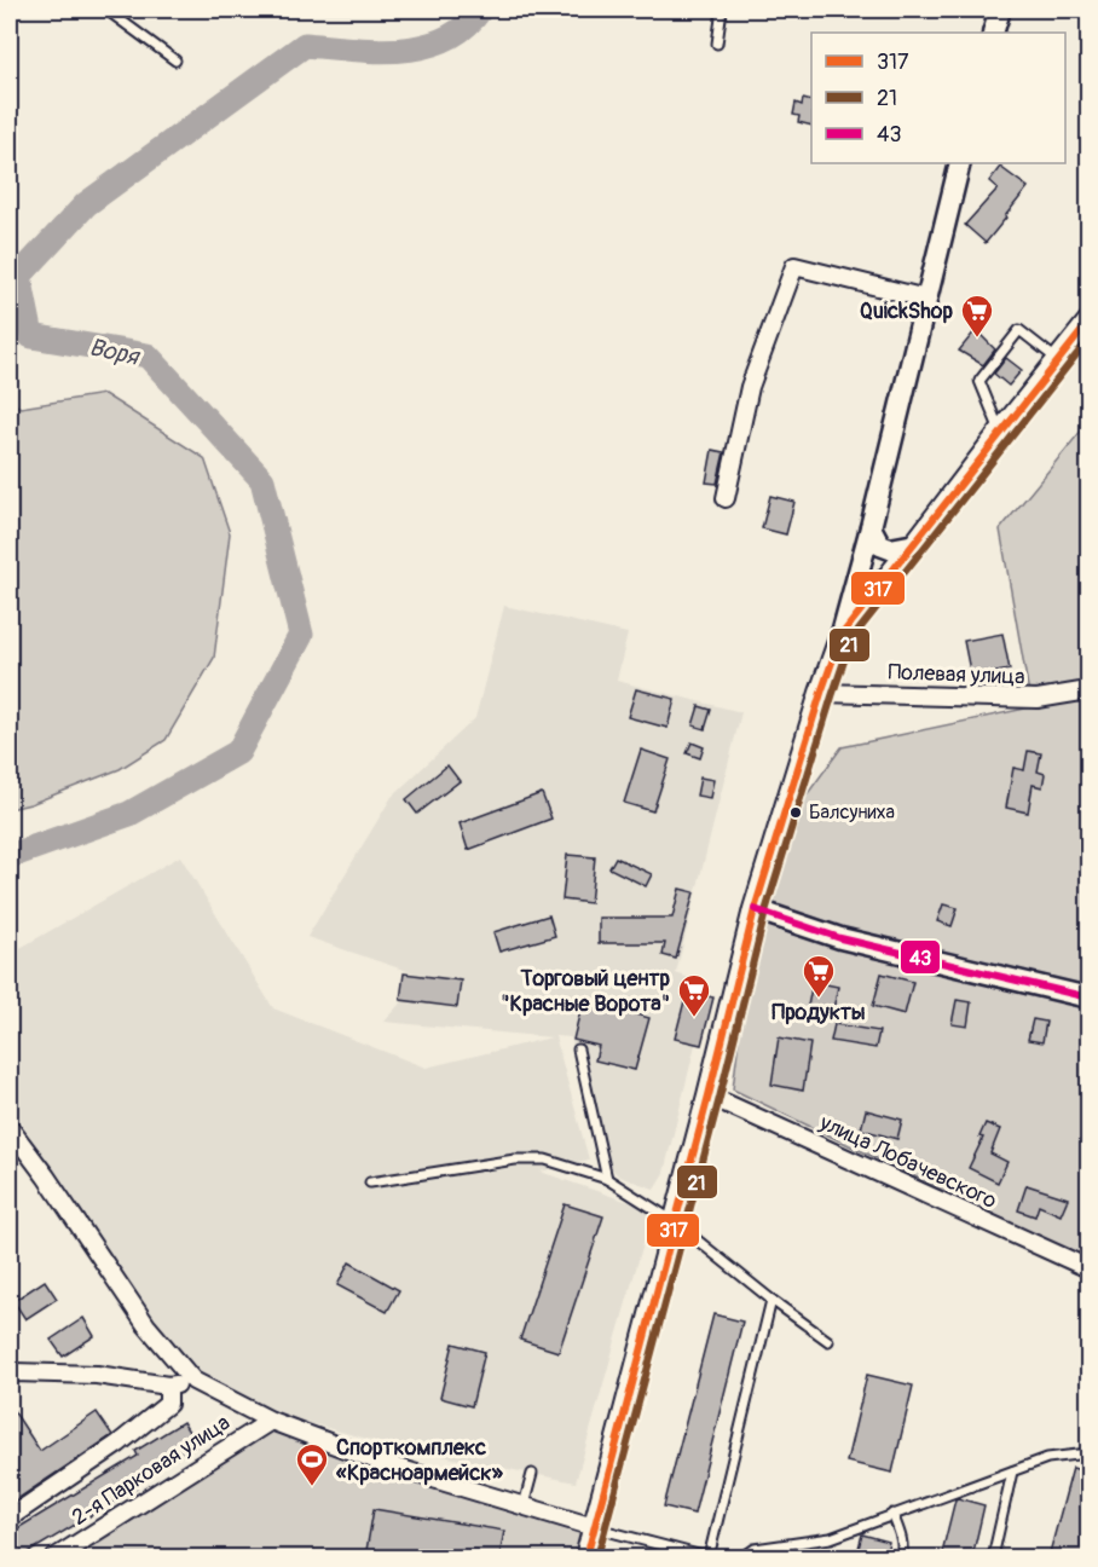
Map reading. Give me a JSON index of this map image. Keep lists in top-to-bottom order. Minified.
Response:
{"streets":{"street":["Полевая улица","улица Лобачевского","2-я Парковая улица"]},"water":["Воря"],"places":{"supermarket":["QuickShop","Продукты","Торговый центр \"Красные Ворота\""],"other":["Балсуниха"],"sports":["Спорткомплекс «Красноармейск»"]},"lines":["transit line 317","transit line 21","transit line 43"],"legend":["317","21","43"]}
